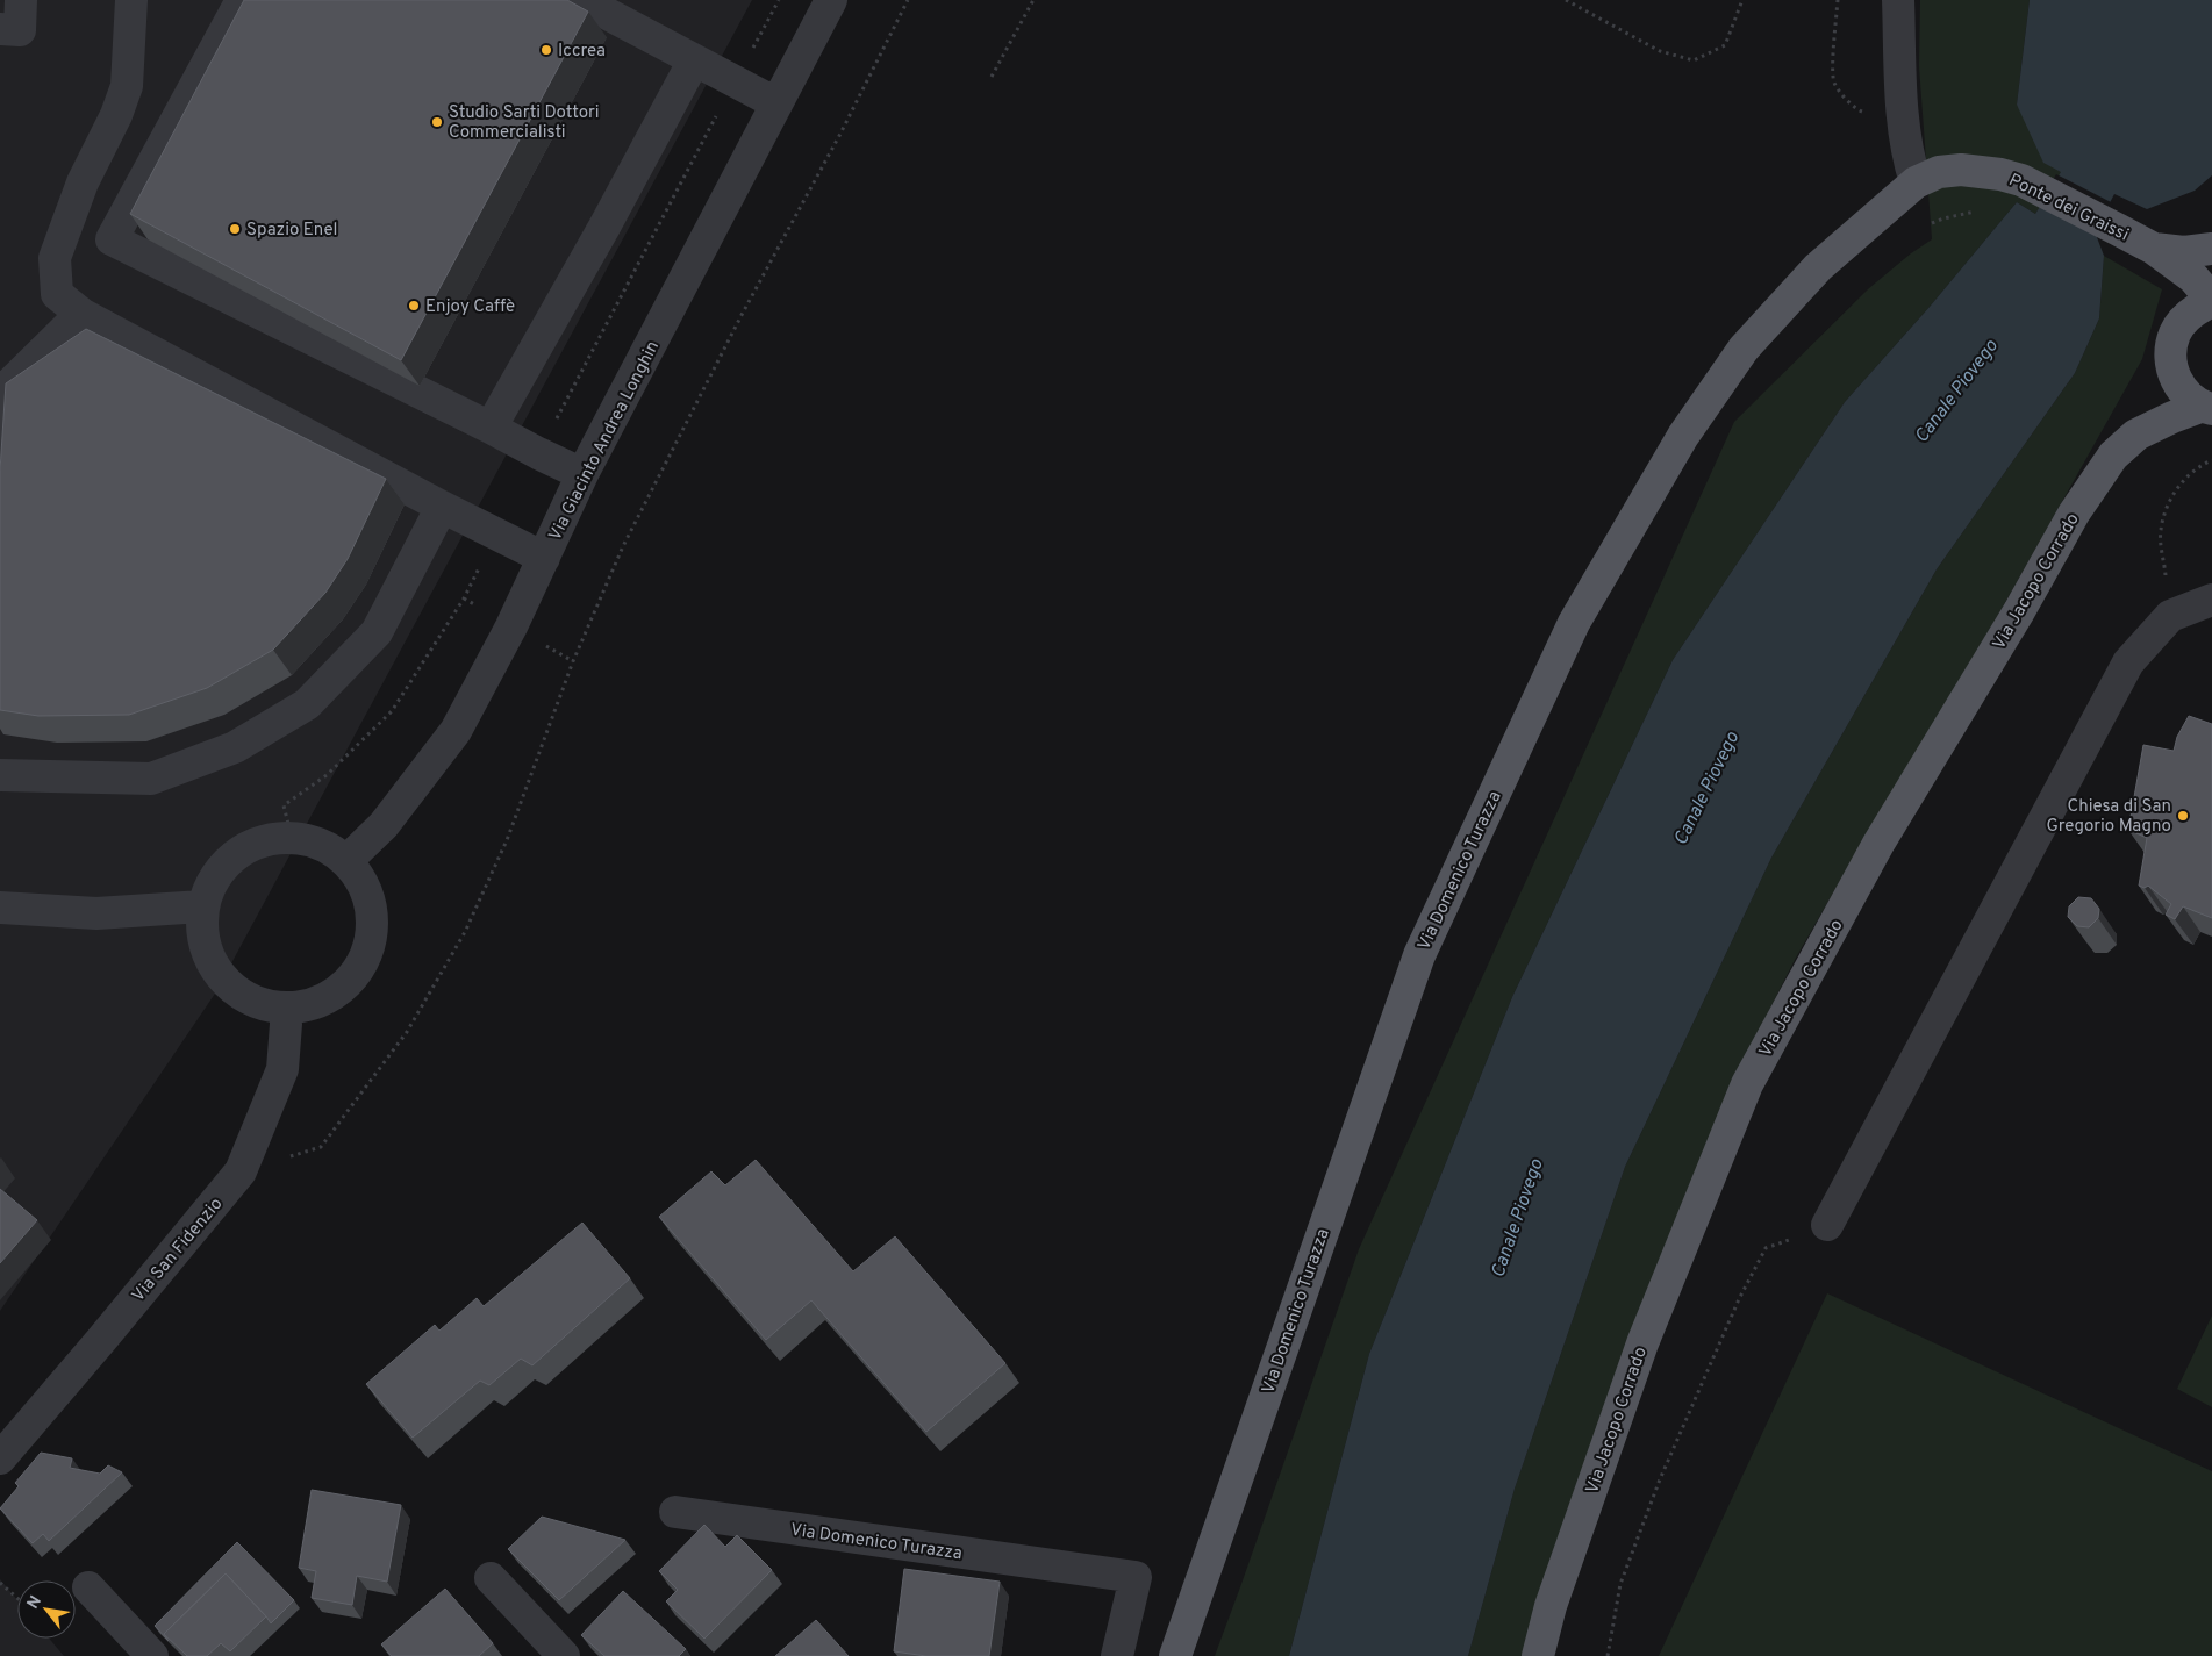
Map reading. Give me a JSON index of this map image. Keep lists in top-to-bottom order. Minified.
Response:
{"streets":{"main road":["Ponte dei Graissi","Via Jacopo Corrado","Via Domenico Turazza"],"street":["Via Giacinto Andrea Longhin","Via San Fidenzio"]},"crossings":[["Ponte dei Graissi","Via Jacopo Corrado"],["Ponte dei Graissi","Via Domenico Turazza"],["Via Giacinto Andrea Longhin","Via San Fidenzio"]],"water":["Canale Piovego"],"places":["Iccrea","Studio Sarti Dottori Commercialisti","Spazio Enel","Enjoy Caffè","Chiesa di San Gregorio Magno"],"north":"top left"}
